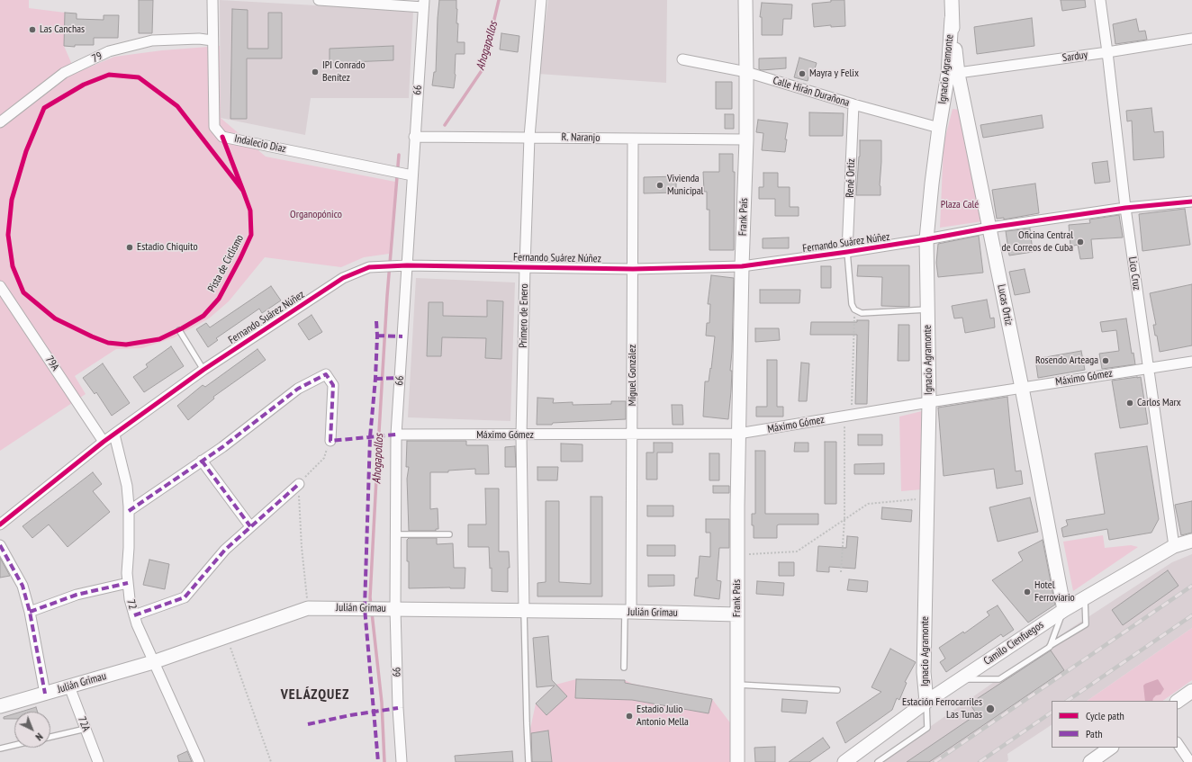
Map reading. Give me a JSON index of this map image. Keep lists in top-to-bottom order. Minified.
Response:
{"streets":{"main road":["Ignacio Agramonte","Frank País","Lucas Ortiz","Frank Pais","Julián Grimau","Camilo Cienfuegos"],"street":["Sarduy","79","66","Calle Hirán Durañona","R. Naranjo","Indalecio Díaz","René Ortiz","Fernando Suárez Núñez","Lico Cruz","Primero de Enero","79A","Miguel González","Máximo Gómez","72","72A"],"cycle path":["Pista de Ciclismo"]},"crossings":[["Sarduy","Ignacio Agramonte"],["Sarduy","Lico Cruz"],["Sarduy","Lucas Ortiz"],["79","Indalecio Díaz"],["Ignacio Agramonte","Calle Hirán Durañona"],["Ignacio Agramonte","Fernando Suárez Núñez"],["Ignacio Agramonte","Lucas Ortiz"],["Ignacio Agramonte","Máximo Gómez"],["Ignacio Agramonte","Camilo Cienfuegos"],["66","R. Naranjo"],["66","Indalecio Díaz"],["66","Fernando Suárez Núñez"],["66","Máximo Gómez"],["66","Julián Grimau"],["Calle Hirán Durañona","René Ortiz"],["Calle Hirán Durañona","Frank País"],["R. Naranjo","Frank País"],["R. Naranjo","Primero de Enero"],["R. Naranjo","Miguel González"],["René Ortiz","Fernando Suárez Núñez"],["Frank País","Fernando Suárez Núñez"],["Frank País","Máximo Gómez"],["Frank País","Frank Pais"],["Fernando Suárez Núñez","Lico Cruz"],["Fernando Suárez Núñez","Lucas Ortiz"],["Fernando Suárez Núñez","Primero de Enero"],["Fernando Suárez Núñez","79A"],["Fernando Suárez Núñez","Miguel González"],["Fernando Suárez Núñez","72"],["Lico Cruz","Máximo Gómez"],["Lico Cruz","Camilo Cienfuegos"],["Lucas Ortiz","Máximo Gómez"],["Lucas Ortiz","Camilo Cienfuegos"],["Primero de Enero","Máximo Gómez"],["Primero de Enero","Julián Grimau"],["Miguel González","Máximo Gómez"],["Miguel González","Julián Grimau"],["Máximo Gómez","Frank Pais"],["Frank Pais","Julián Grimau"],["72","Julián Grimau"],["Julián Grimau","72A"]],"districts":["VELÁZQUEZ"],"water":["Ahogapollos"],"parks":["Plaza Calé","Organopónico"],"places":["Las Canchas","IPI Conrado Benítez","Mayra y Felix","Vivienda Municipal","Oficina Central de Correos de Cuba","Estadio Chiquito","Rosendo Arteaga","Carlos Marx","Hotel Ferroviario","Estación Ferrocarriles Las Tunas","Estadio Julio Antonio Mella"],"legend":["Cycle path","Path"],"north":"bottom right"}
